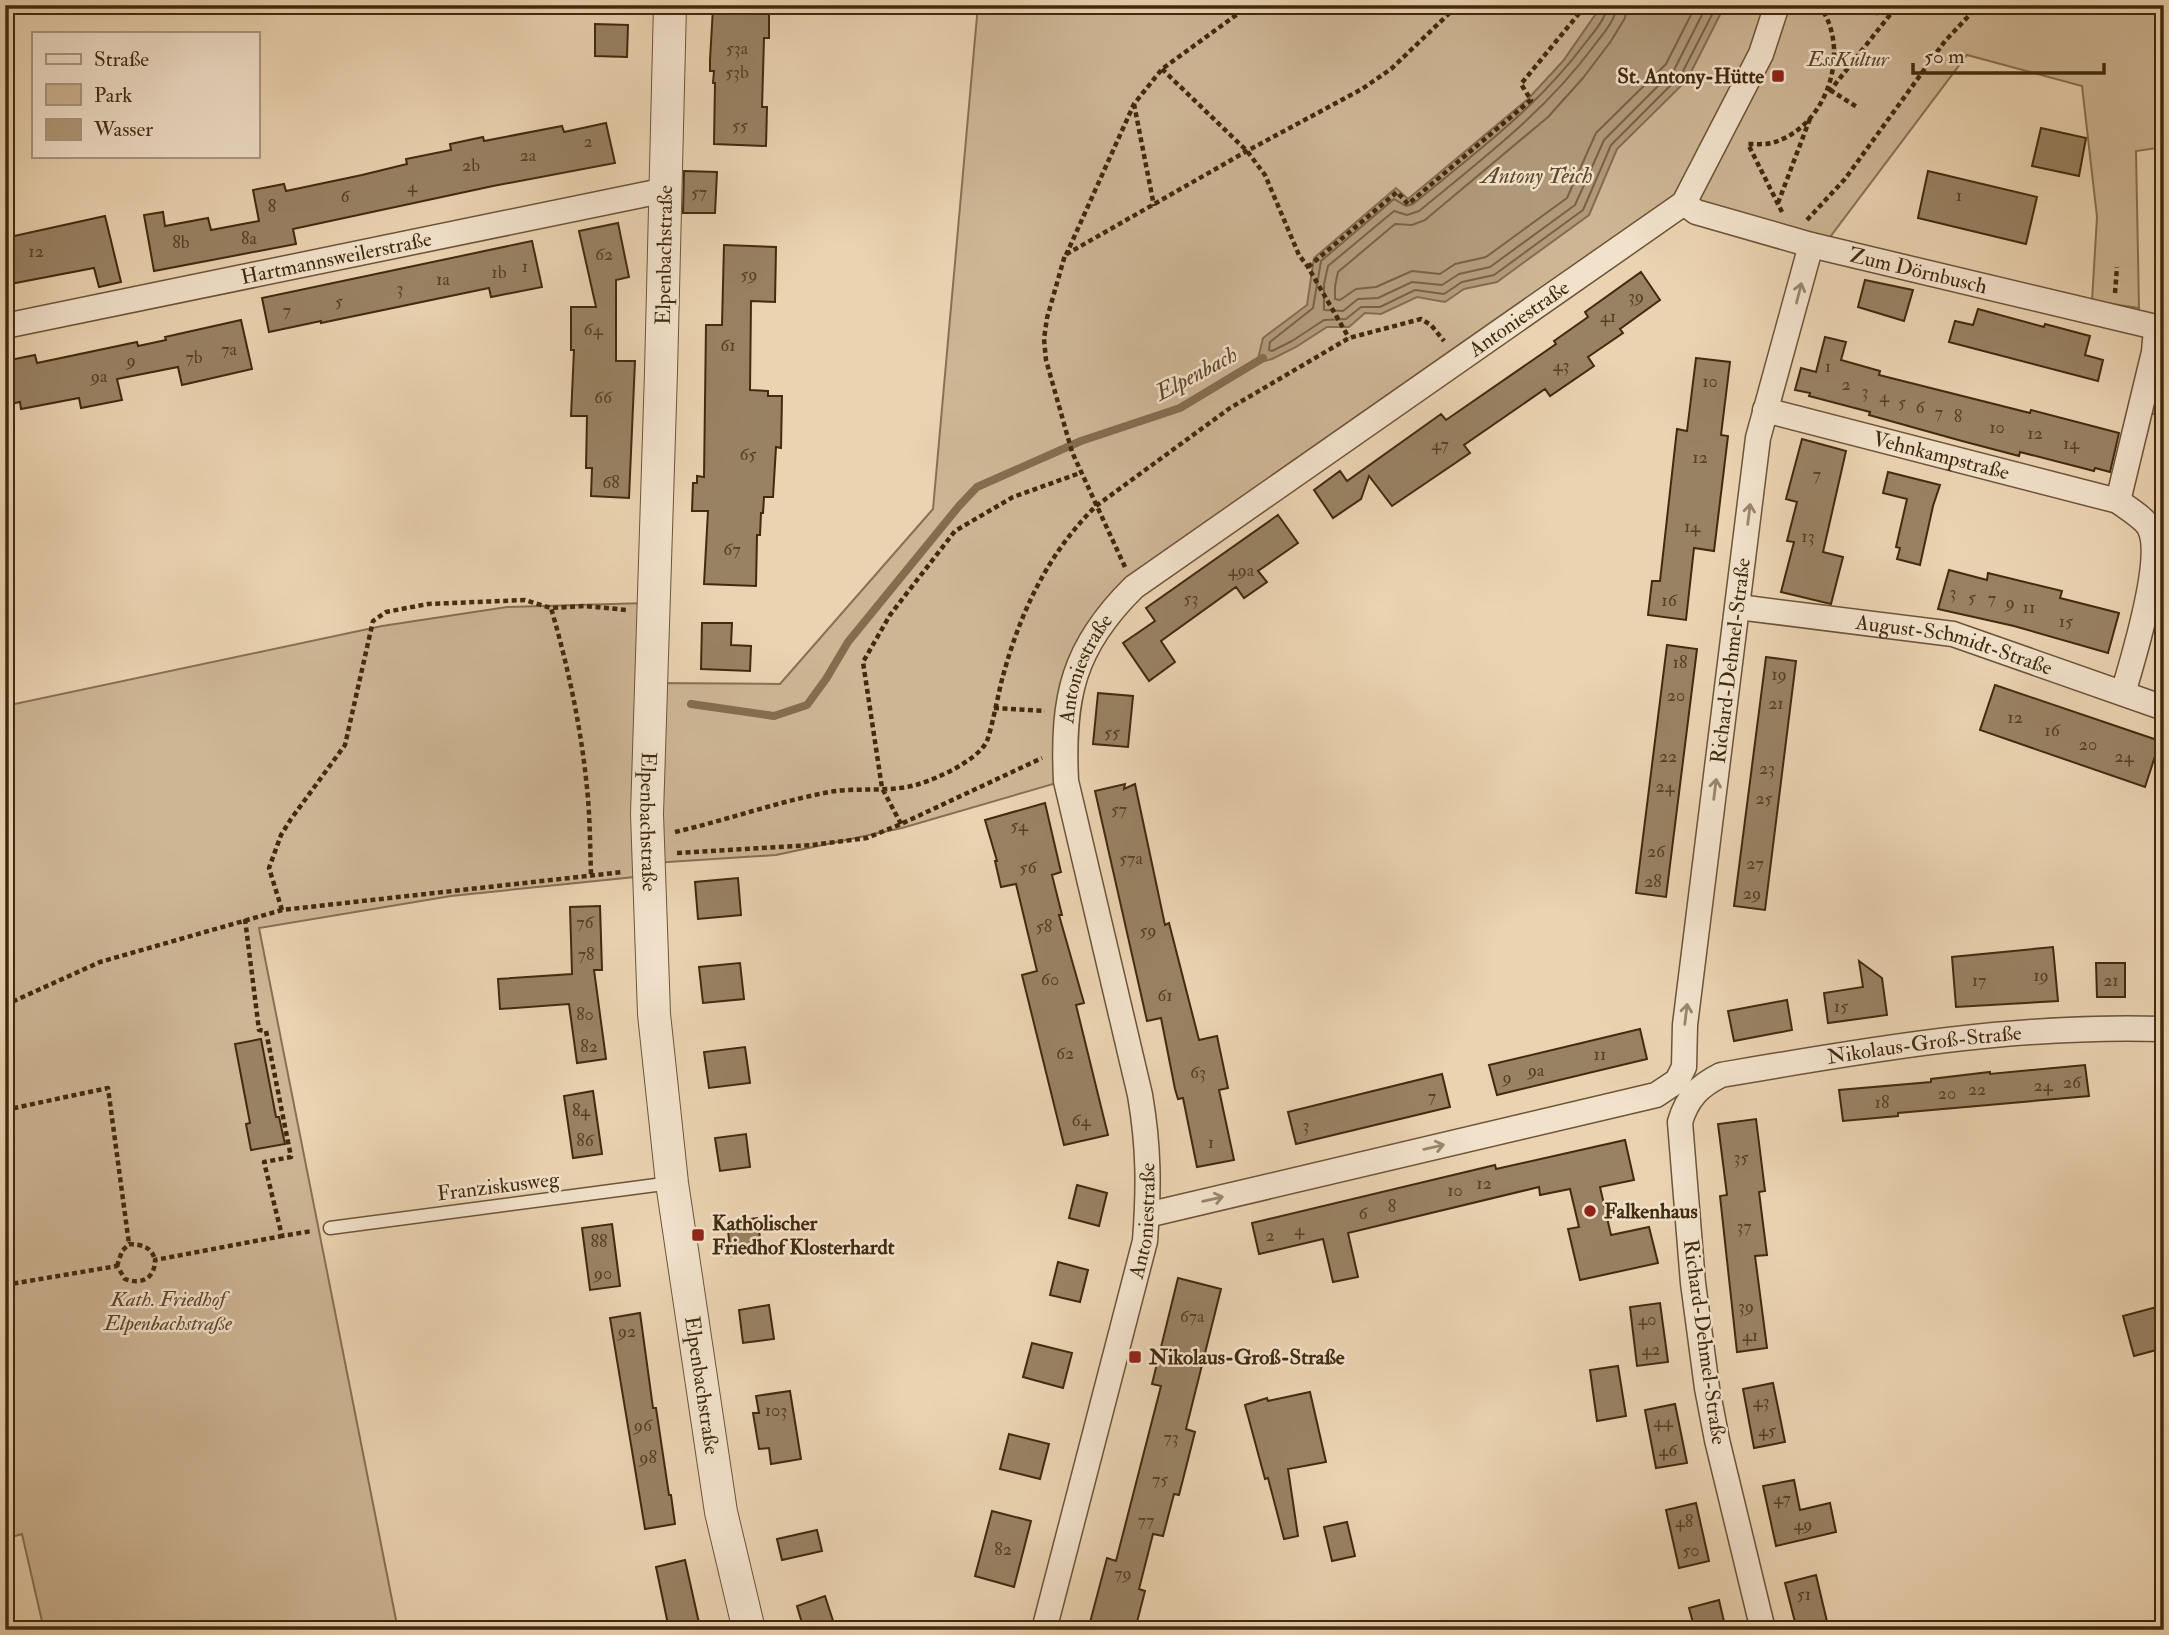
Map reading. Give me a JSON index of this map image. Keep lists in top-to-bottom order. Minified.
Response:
{"streets":{"street":["Elpenbachstraße","Hartmannsweilerstraße","Zum Dörnbusch","Antoniestraße","Vehnkampstraße","August-Schmidt-Straße","Richard-Dehmel-Straße","Nikolaus-Groß-Straße"],"lane":["Franziskusweg"]},"crossings":[["Elpenbachstraße","Hartmannsweilerstraße"],["Elpenbachstraße","Franziskusweg"],["Zum Dörnbusch","Antoniestraße"],["Zum Dörnbusch","Richard-Dehmel-Straße"],["Antoniestraße","Nikolaus-Groß-Straße"],["Vehnkampstraße","August-Schmidt-Straße"],["Vehnkampstraße","Richard-Dehmel-Straße"],["August-Schmidt-Straße","Richard-Dehmel-Straße"],["Richard-Dehmel-Straße","Nikolaus-Groß-Straße"]],"one_way":["Richard-Dehmel-Straße","Nikolaus-Groß-Straße"],"water":["Antony Teich","Elpenbach"],"parks":["EssKultur","Kath. Friedhof Elpenbachstraße"],"places":{"transit":["St. Antony-Hütte","Katholischer Friedhof Klosterhardt","Nikolaus-Groß-Straße"],"other":["Falkenhaus"]},"house_numbers":["53a","53b","55","2","2a","2b","4","57","1","6","8","8a","8b","12","62","1","1b","59","1a","3","39","5","7","41","64","61","7a","7b","9","43","1","9a","10","2","3","4","66","5","6","7","8","10","12","14","47","65","12","7","68","14","13","67","49a","3","5","53","7","16","9","11","15","18","19","20","21","12","16","55","20","22","24","23","24","25","57","54","26","57a","27","56","28","29","76","58","59","78","19","60","17","21","61","15","80","82","62","11","9a","63","9","26","24","22","20","7","18","84","64","3","86","1","35","12","10","8","6","37","4","2","88","90","39","67a","40","92","41","42","43","103","44","96","45","73","46","98","75","47","77","48","49","82","50","79","51"],"legend":["Straße","Park","Wasser"],"scale_bar":"50 m"}
